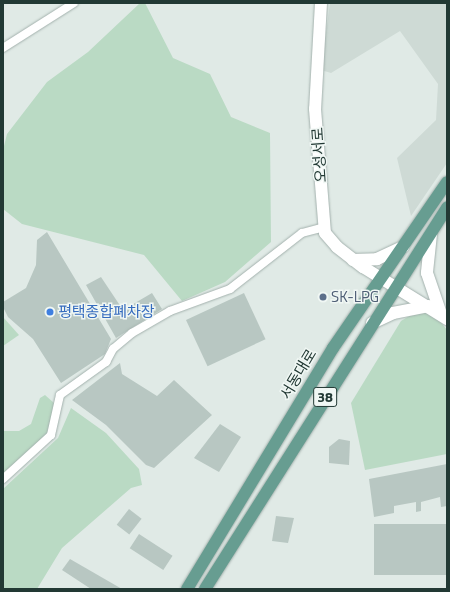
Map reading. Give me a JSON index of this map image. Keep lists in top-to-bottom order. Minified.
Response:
{"streets":{"main road":["서동대로","38"],"street":["오성서로"]},"crossings":[["오성서로","서동대로"],["오성서로","38"]],"places":["SK-LPG","평택종합폐차장"]}
